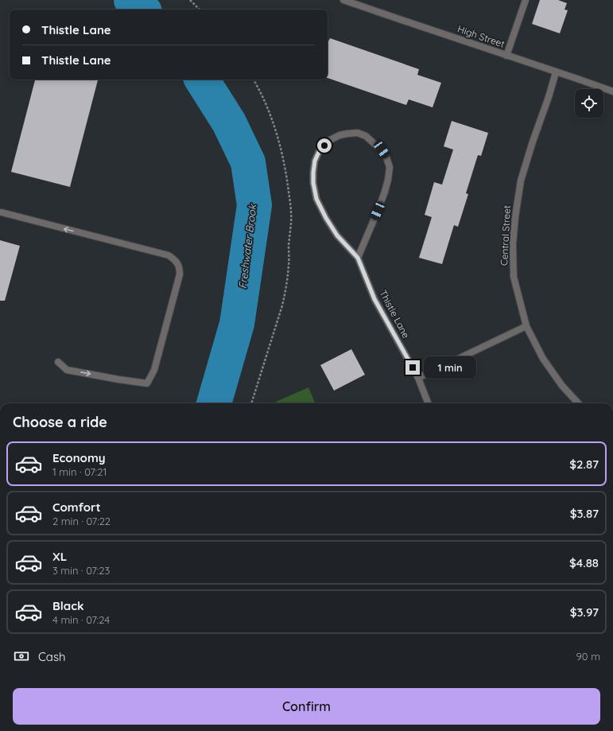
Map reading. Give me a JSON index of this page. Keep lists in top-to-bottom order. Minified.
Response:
{"streets":{"street":["High Street","Central Street","Thistle Lane"]},"crossings":[["High Street","Central Street"]],"water":["Freshwater Brook"],"page":{"banner":["Thistle Lane","Thistle Lane"],"bubble":"1 min","heading":"Choose a ride","list":[{"name":"Economy","note":"1 min · 07:21","value":"$2.87"},{"name":"Comfort","note":"2 min · 07:22","value":"$3.87"},{"name":"XL","note":"3 min · 07:23","value":"$4.88"},{"name":"Black","note":"4 min · 07:24","value":"$3.97"}],"pay":["Cash","90 m"],"buttons":"Confirm"}}
